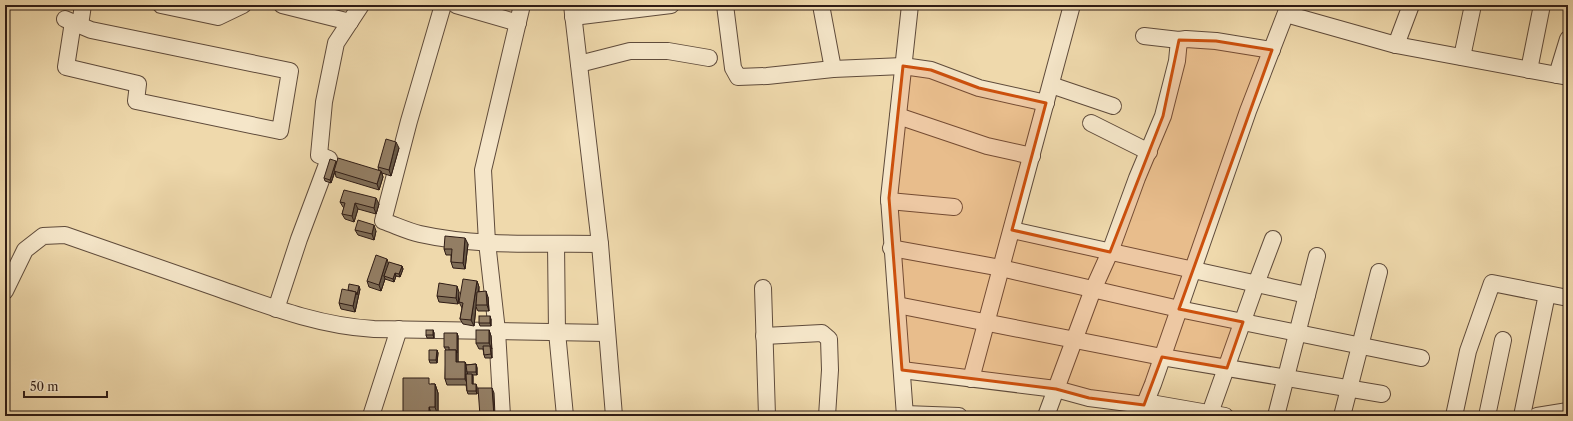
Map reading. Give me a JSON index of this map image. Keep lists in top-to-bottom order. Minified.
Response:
{"scale_bar":"50 m"}
